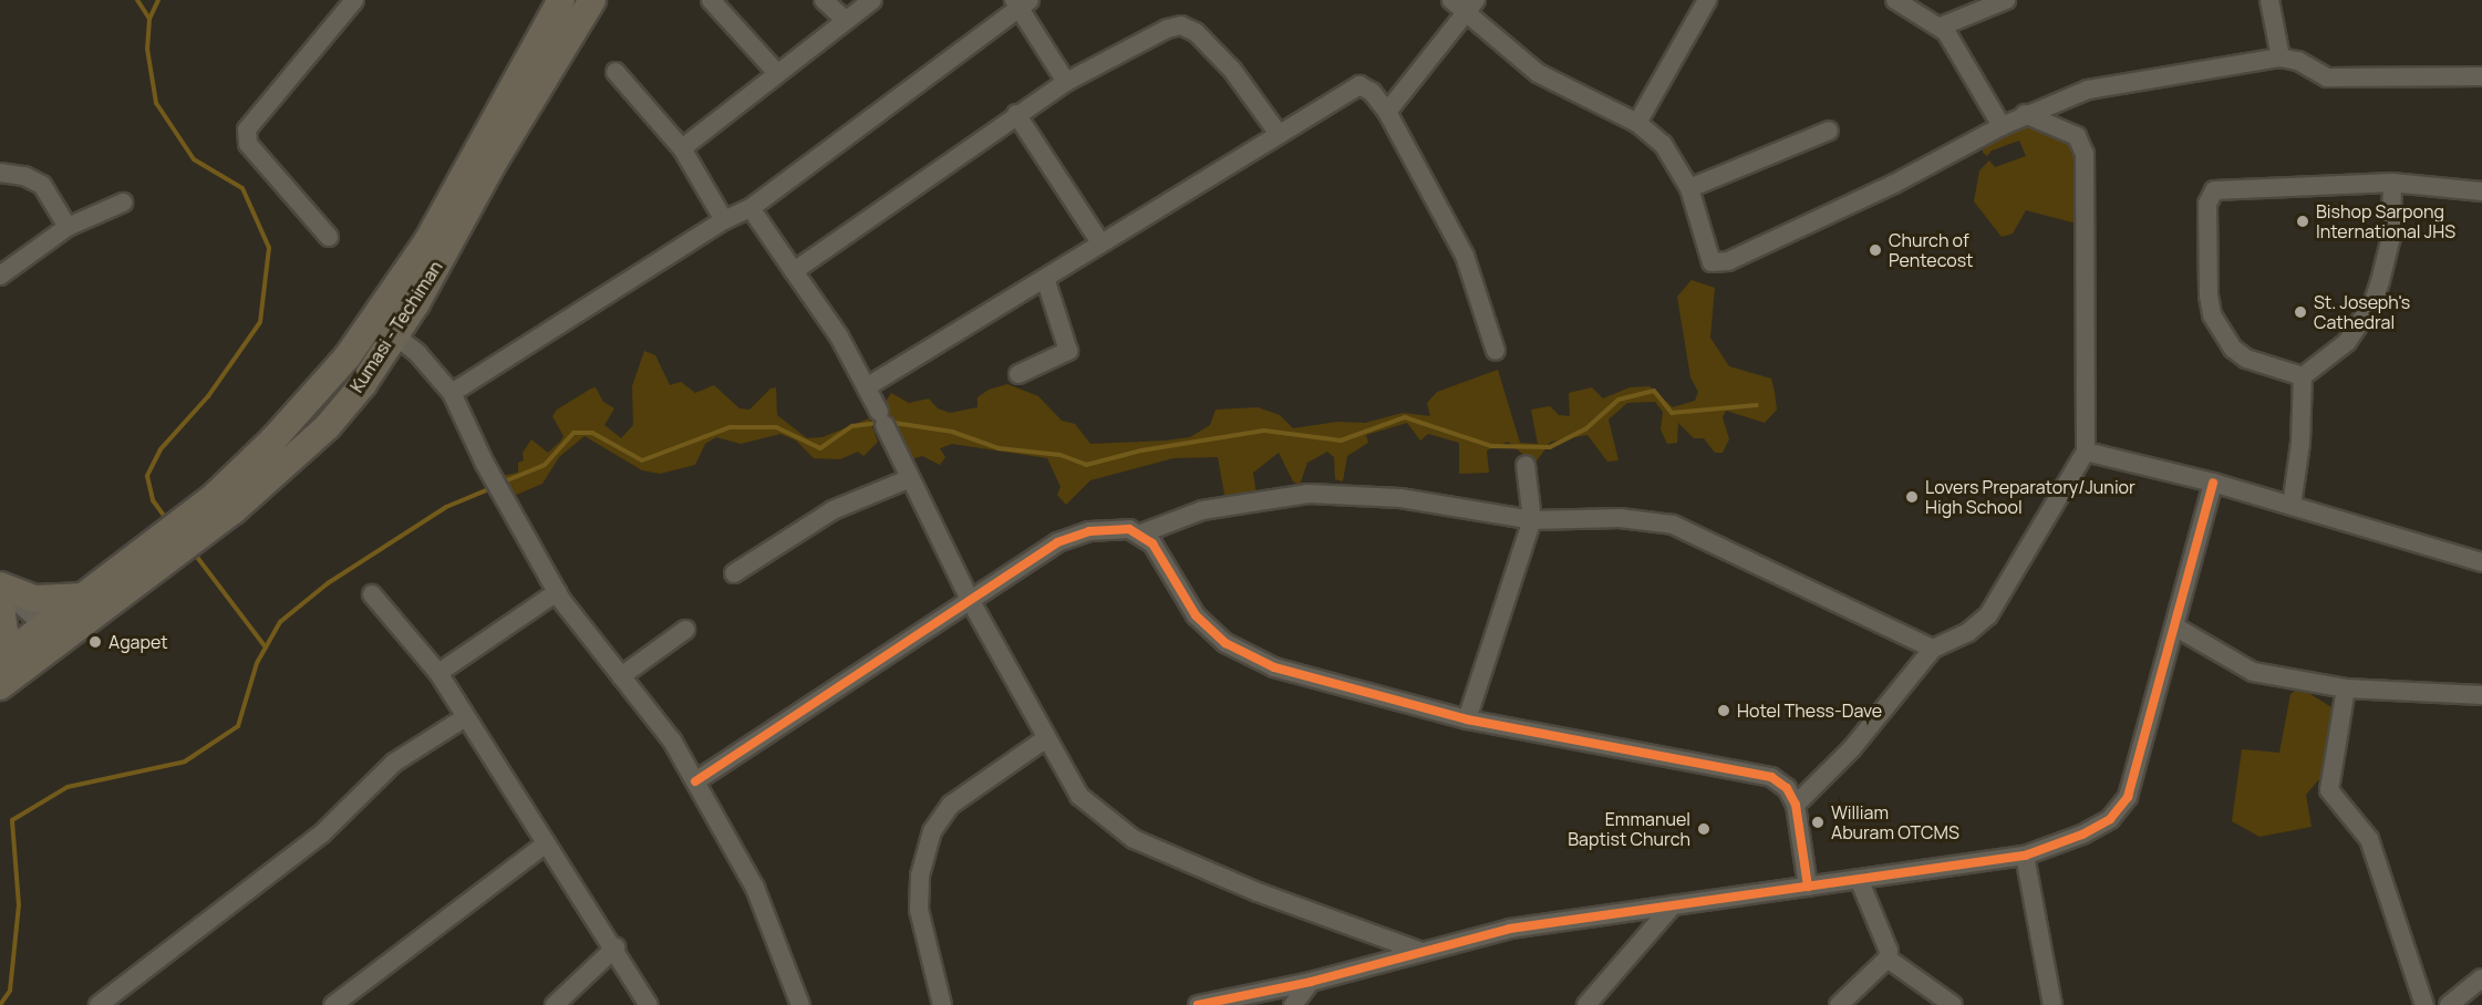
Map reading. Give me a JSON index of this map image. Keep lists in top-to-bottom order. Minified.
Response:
{"places":["Bishop Sarpong International JHS","Church of Pentecost","St. Joseph's Cathedral","Lovers Preparatory/Junior High School","Agapet","Hotel Thess-Dave","William Aburam OTCMS","Emmanuel Baptist Church"]}
